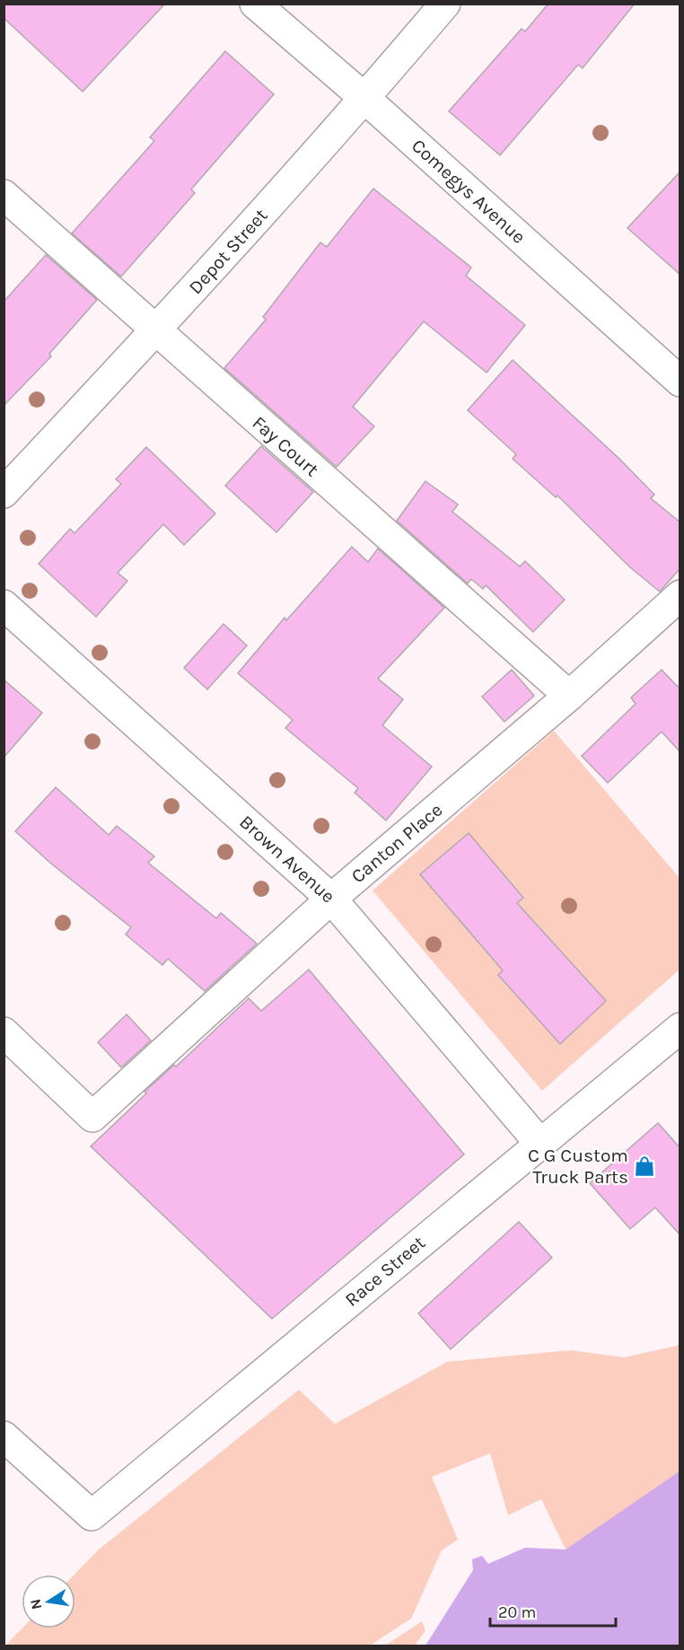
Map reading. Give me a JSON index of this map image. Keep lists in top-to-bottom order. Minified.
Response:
{"streets":{"street":["Comegys Avenue","Depot Street","Fay Court","Canton Place","Brown Avenue","Race Street"]},"crossings":[["Comegys Avenue","Depot Street"],["Depot Street","Fay Court"],["Fay Court","Canton Place"],["Canton Place","Brown Avenue"],["Brown Avenue","Race Street"]],"places":{"shop":["C G Custom Truck Parts"]},"scale_bar":"20 m","north":"left"}
